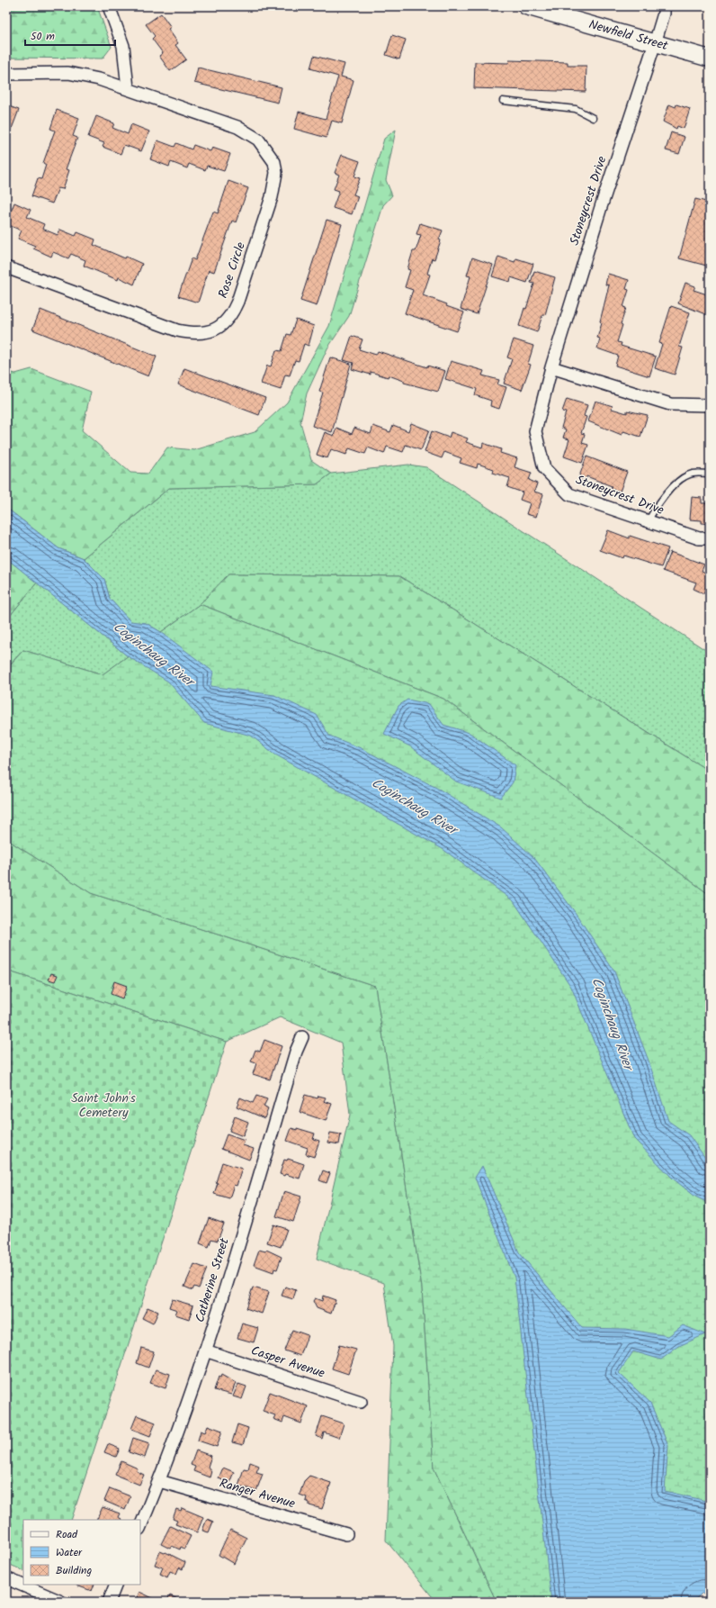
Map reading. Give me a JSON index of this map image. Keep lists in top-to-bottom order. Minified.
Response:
{"streets":{"main road":["Newfield Street"],"street":["Stoneycrest Drive","Rose Circle","Catherine Street","Casper Avenue","Ranger Avenue"]},"crossings":[["Newfield Street","Stoneycrest Drive"],["Catherine Street","Casper Avenue"],["Catherine Street","Ranger Avenue"]],"water":["Coginchaug River"],"parks":["Saint John's Cemetery"],"legend":["Road","Water","Building"],"scale_bar":"50 m"}
